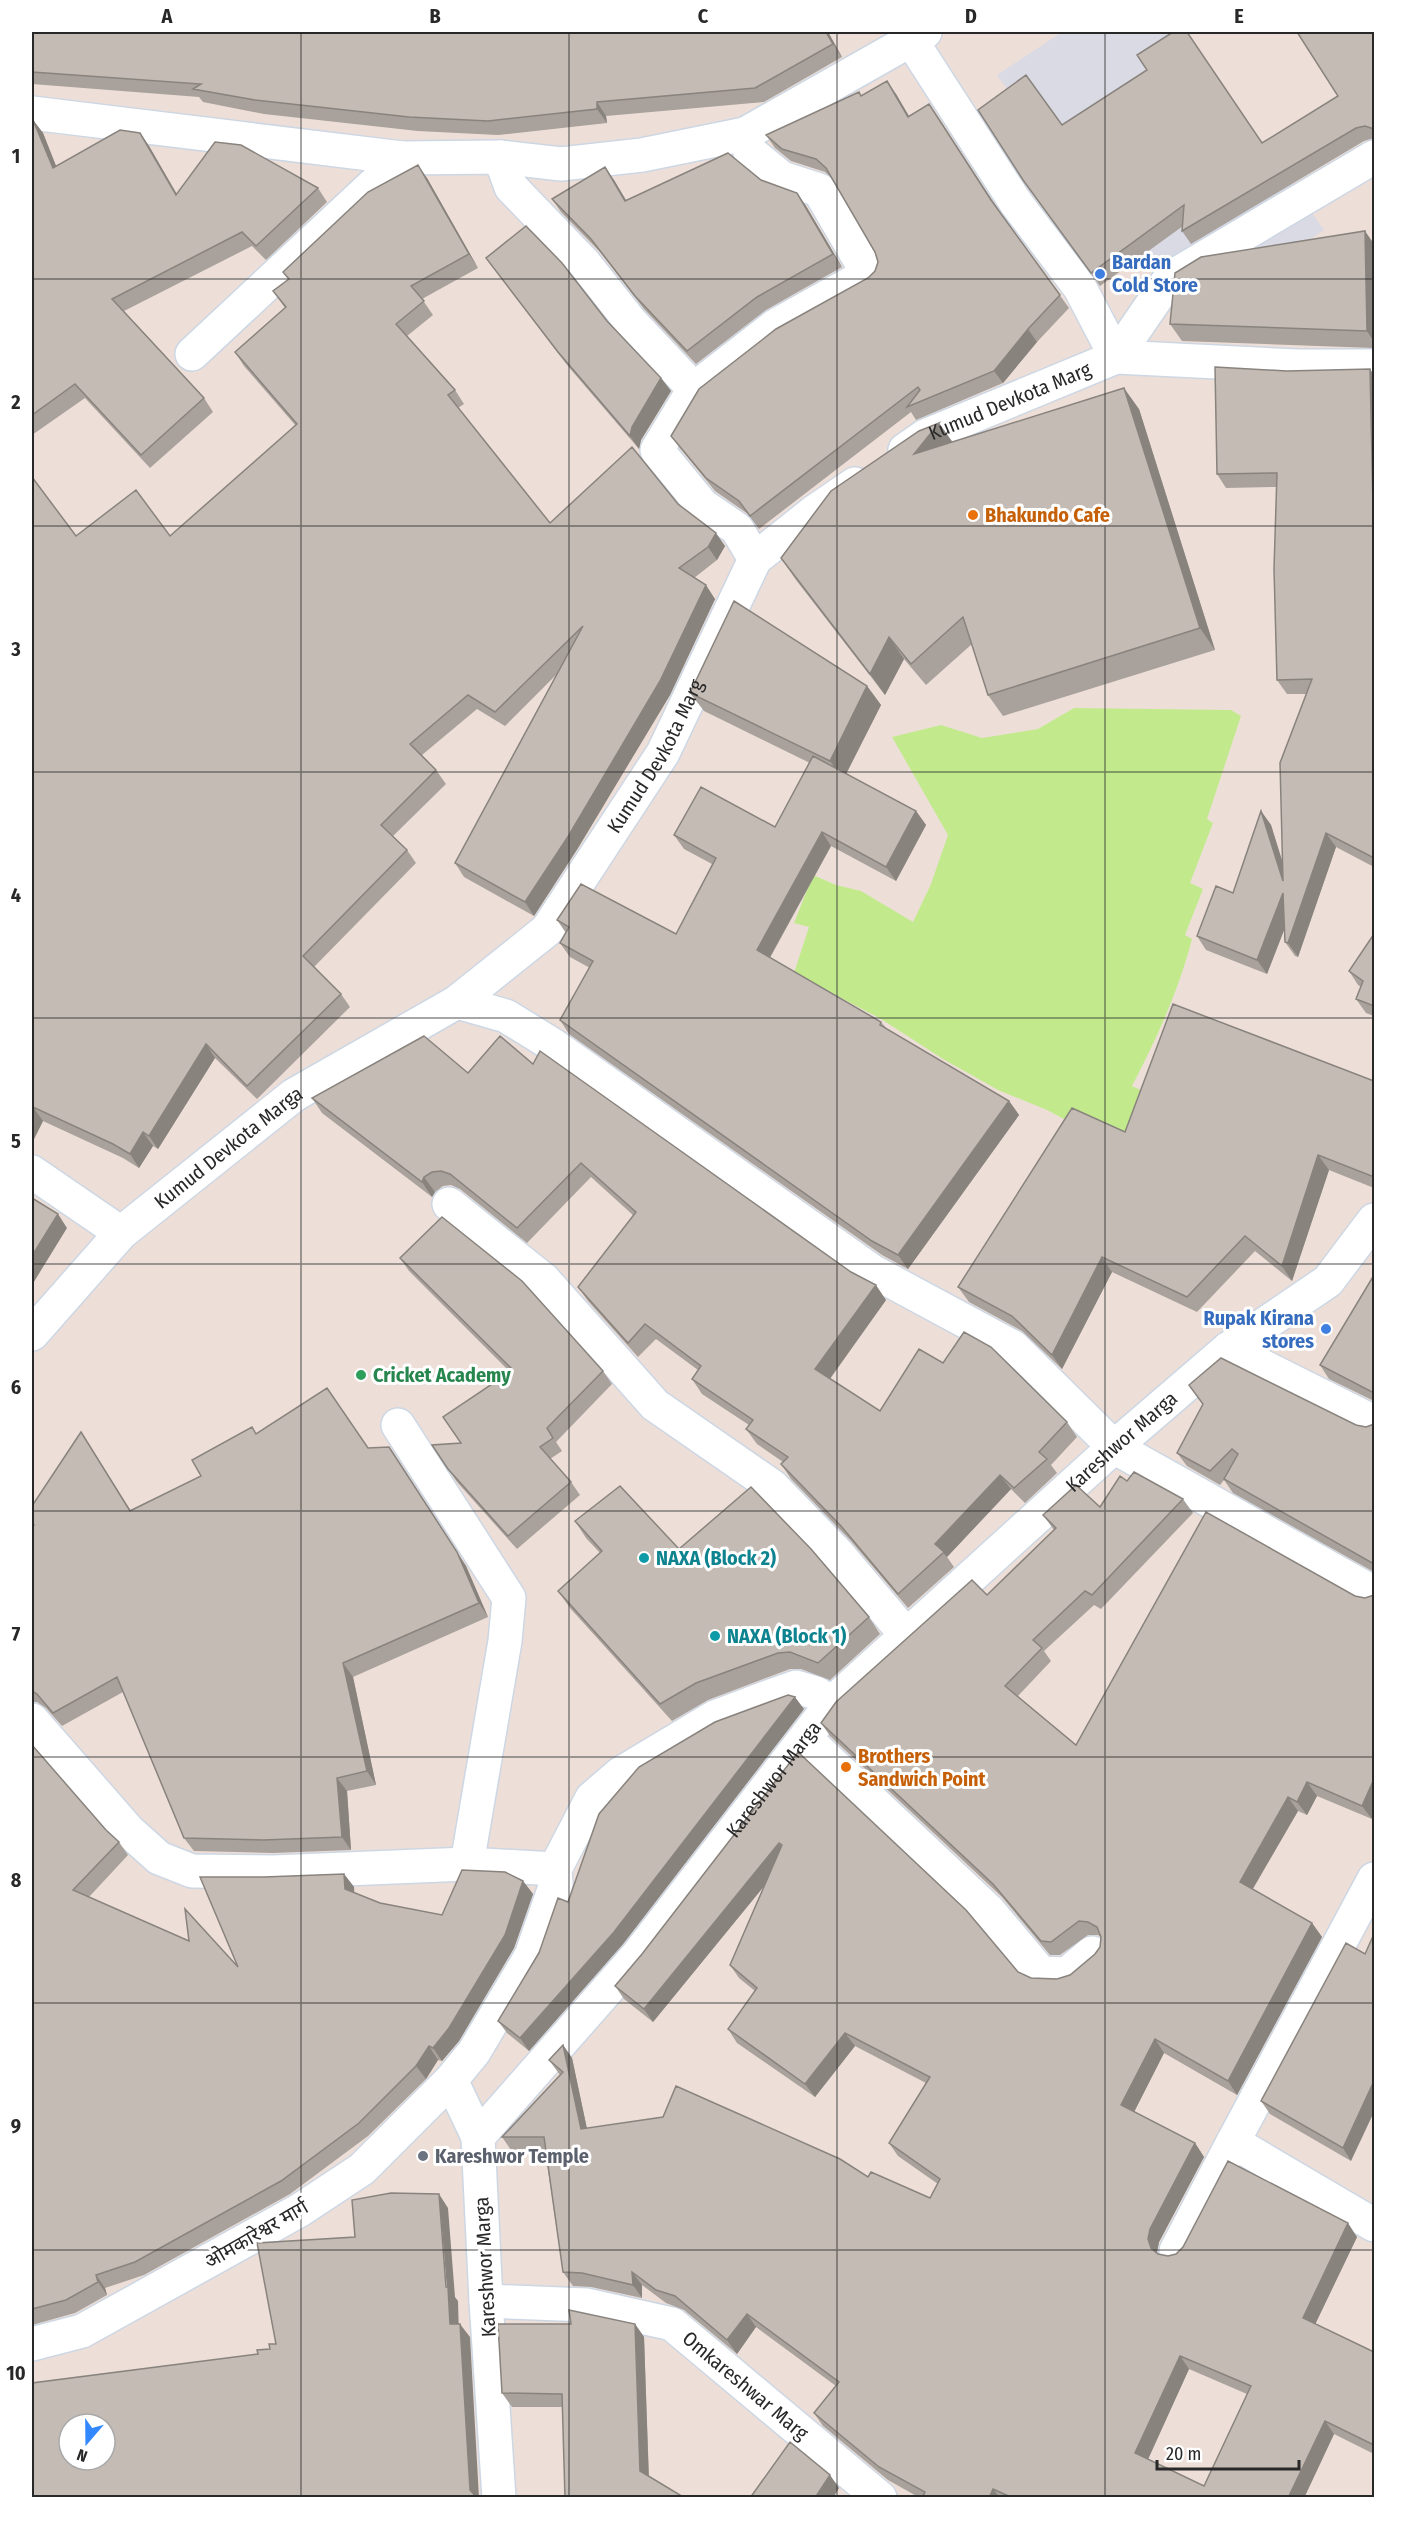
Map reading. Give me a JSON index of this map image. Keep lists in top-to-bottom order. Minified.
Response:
{"streets":{"street":["Kumud Devkota Marg","Kumud Devkota Marga","Kareshwor Marga","ओमकारेश्वर मार्ग","Omkareshwar Marg"]},"crossings":[["Kumud Devkota Marg","Kumud Devkota Marga"],["Kareshwor Marga","ओमकारेश्वर मार्ग"],["Kareshwor Marga","Omkareshwar Marg"]],"places":["Bardan Cold Store","Bhakundo Cafe","Rupak Kirana stores","Cricket Academy","NAXA (Block 2)","NAXA (Block 1)","Brothers Sandwich Point","Kareshwor Temple"],"scale_bar":"20 m","north":"bottom","grid":{"columns":["A","B","C","D","E"],"rows":["1","2","3","4","5","6","7","8","9","10"]}}
